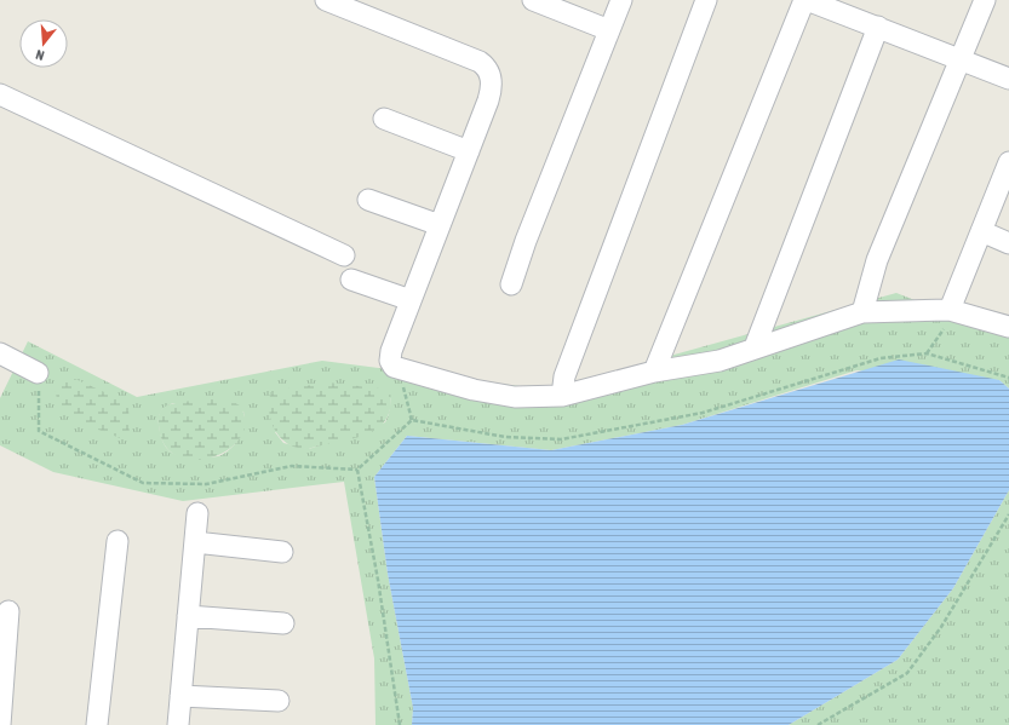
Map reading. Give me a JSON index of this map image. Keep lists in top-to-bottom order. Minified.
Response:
{"north":"bottom"}
